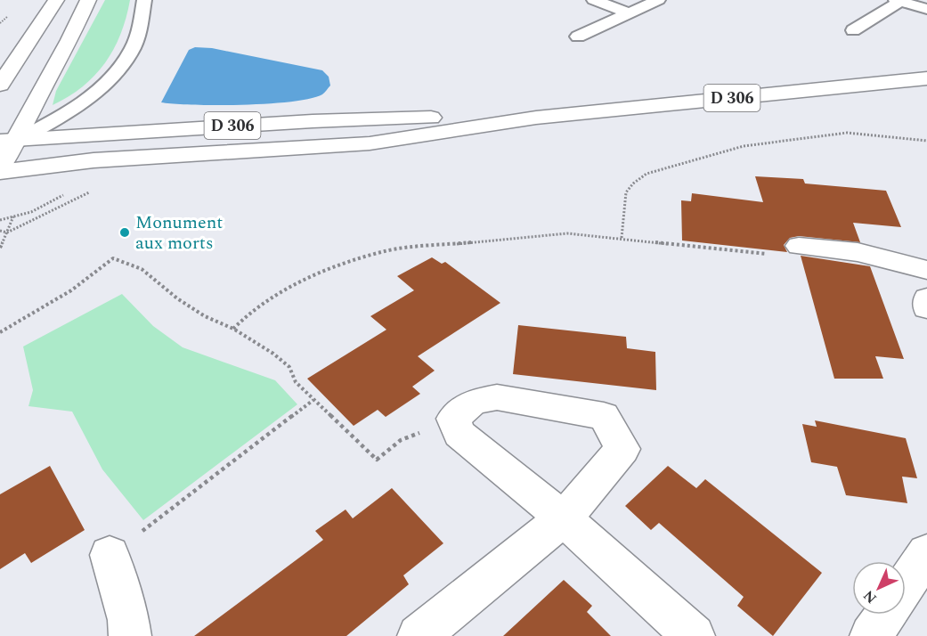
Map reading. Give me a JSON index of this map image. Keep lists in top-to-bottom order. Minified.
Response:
{"streets":{"main road":["D 306"]},"places":["Monument aux morts"],"north":"bottom left"}
